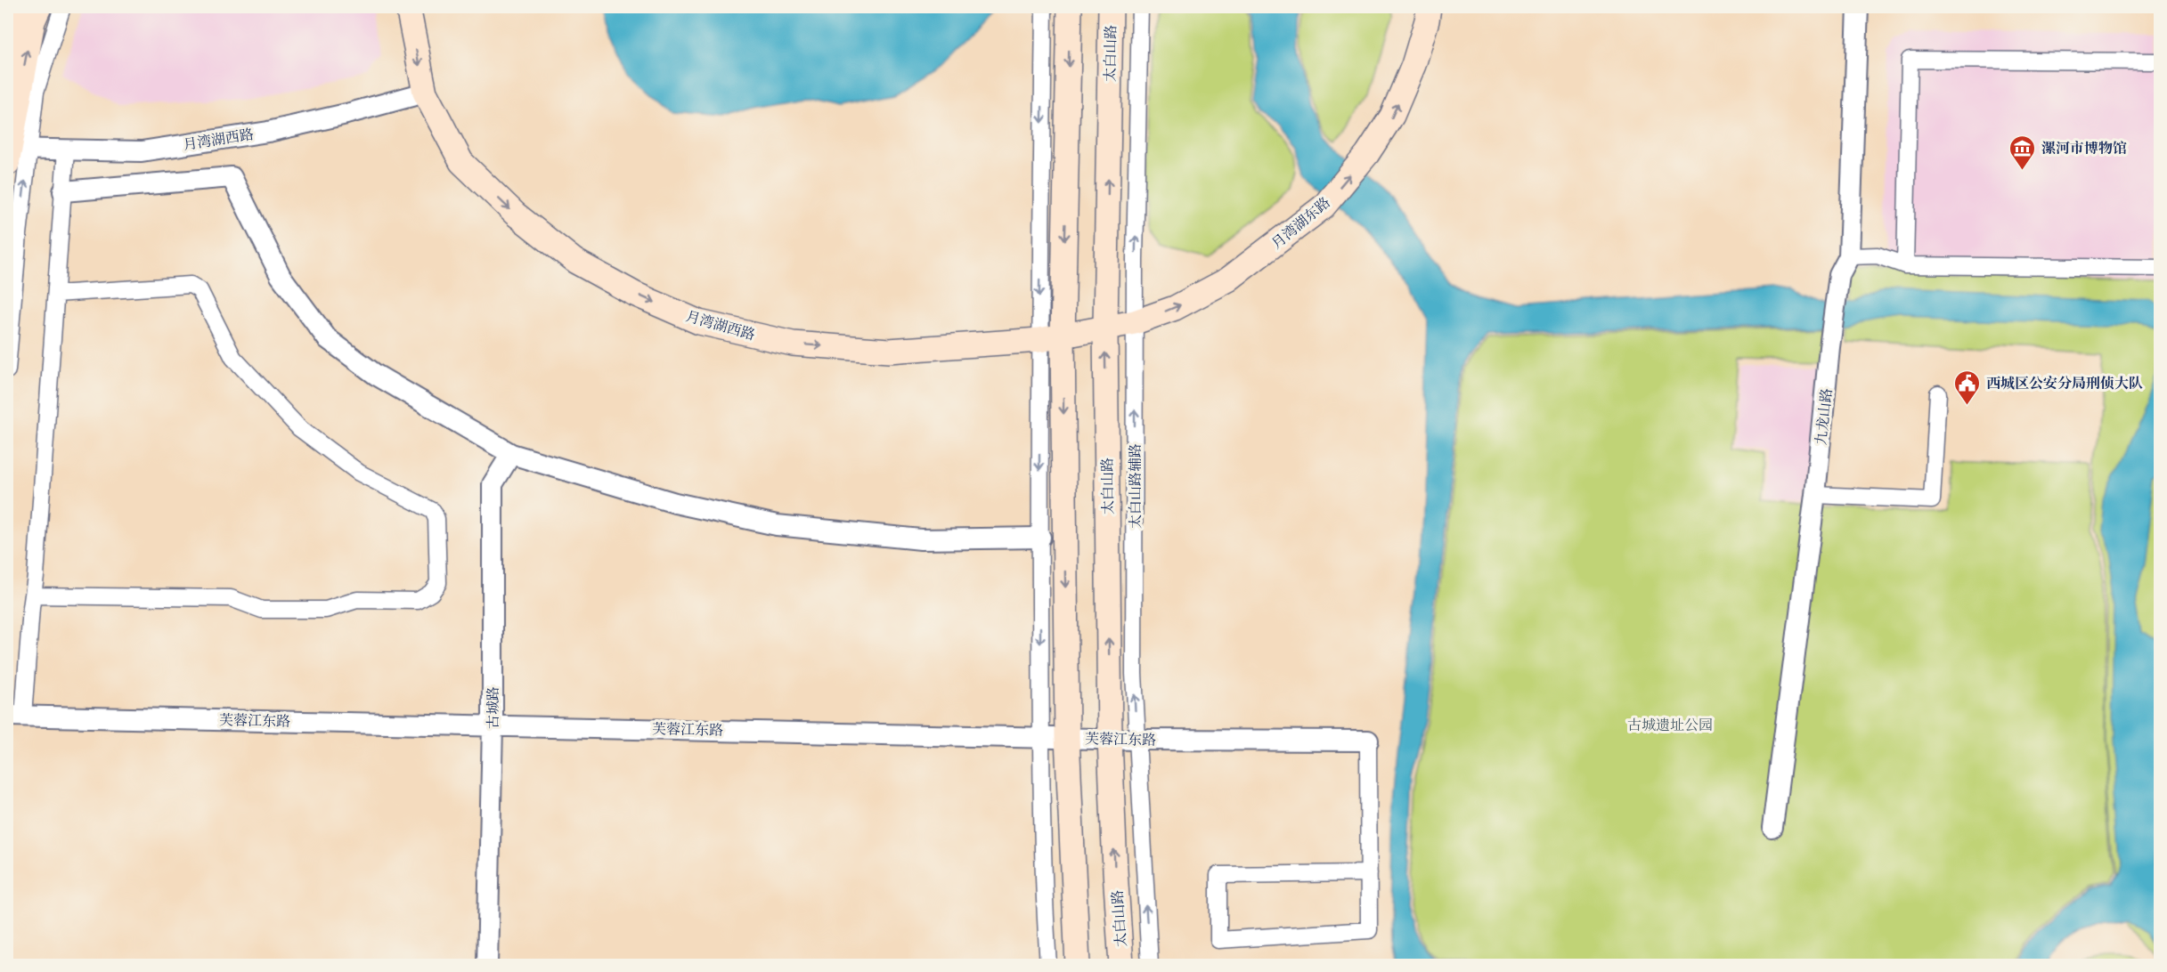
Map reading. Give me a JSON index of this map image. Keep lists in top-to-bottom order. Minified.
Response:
{"streets":{"main road":["太白山路","月湾湖西路","月湾湖东路"],"street":["九龙山路","太白山路辅路","古城路","芙蓉江东路"]},"crossings":[["太白山路","月湾湖西路"],["太白山路","月湾湖东路"],["太白山路","芙蓉江东路"],["月湾湖西路","月湾湖东路"],["月湾湖东路","太白山路辅路"],["太白山路辅路","芙蓉江东路"],["古城路","芙蓉江东路"]],"one_way":["月湾湖东路"],"parks":["古城遗址公园"],"places":{"museum":["漯河市博物馆"],"public building":["西城区公安分局刑侦大队"]}}
